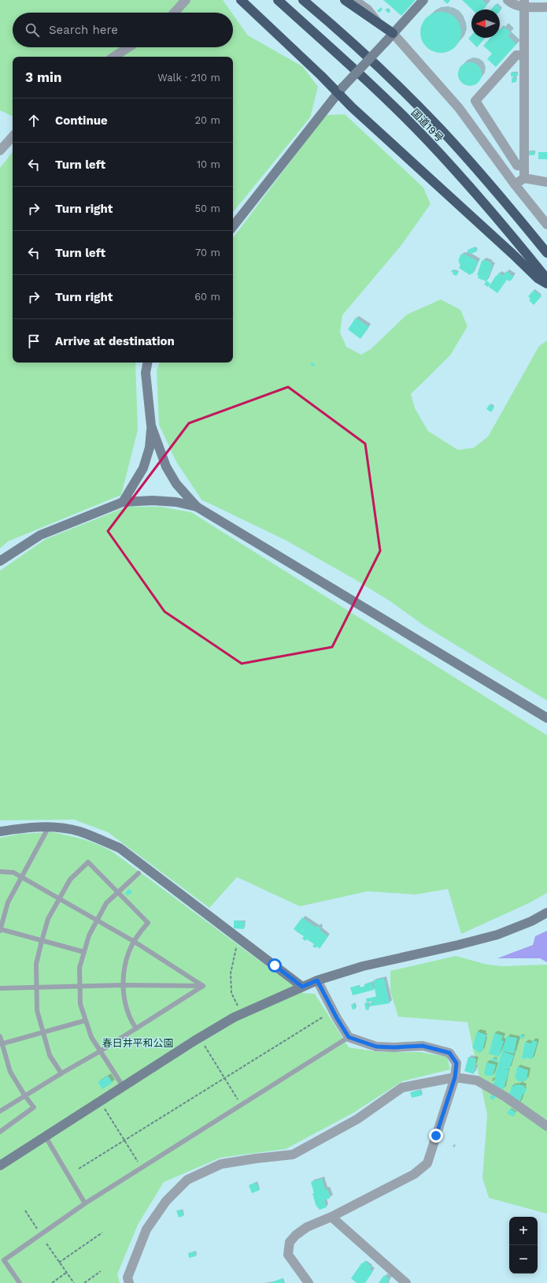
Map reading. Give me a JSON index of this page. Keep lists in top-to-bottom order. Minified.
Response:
{"streets":{"highway":["国道19号"]},"parks":["春日井平和公園"],"north":"left","page":{"search":"Search here","heading":["3 min","Walk · 210 m"],"list":[["Continue","20 m"],["Turn left","10 m"],["Turn right","50 m"],["Turn left","70 m"],["Turn right","60 m"],"Arrive at destination"],"map_buttons":["+","−"]}}
